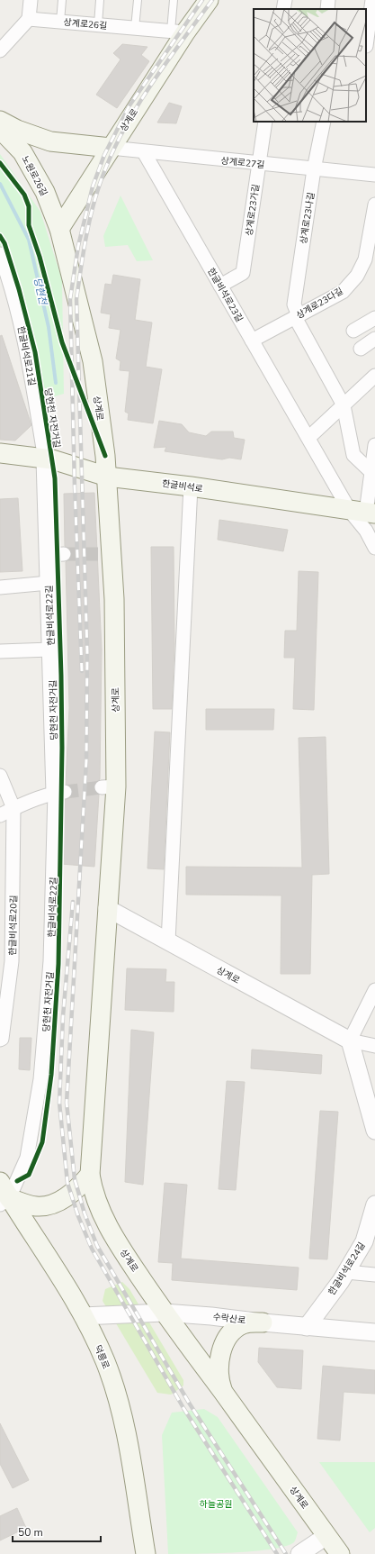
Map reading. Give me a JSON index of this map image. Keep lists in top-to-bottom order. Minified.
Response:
{"streets":{"main road":["상계로","노원로26길","한글비석로","덕릉로"],"street":["상계로26길","상계로27길","상계로23가길","상계로23나길","한글비석로23길","상계로23다길","한글비석로21길","한글비석로22길","한글비석로20길","한글비석로24길","수락산로"],"cycle path":["당현천 자전거길"]},"crossings":[["상계로26길","상계로"],["상계로","상계로27길"],["상계로","노원로26길"],["상계로","한글비석로"],["상계로","수락산로"],["상계로27길","상계로23가길"],["상계로27길","상계로23나길"],["상계로27길","한글비석로23길"],["상계로23가길","한글비석로23길"],["상계로23나길","상계로23다길"],["한글비석로23길","상계로23다길"],["한글비석로23길","한글비석로"],["한글비석로21길","한글비석로"],["한글비석로21길","한글비석로22길"],["한글비석로","한글비석로22길"],["한글비석로22길","덕릉로"],["한글비석로24길","수락산로"],["수락산로","덕릉로"]],"water":["당현천"],"parks":["하늘공원"],"scale_bar":"50 m"}
